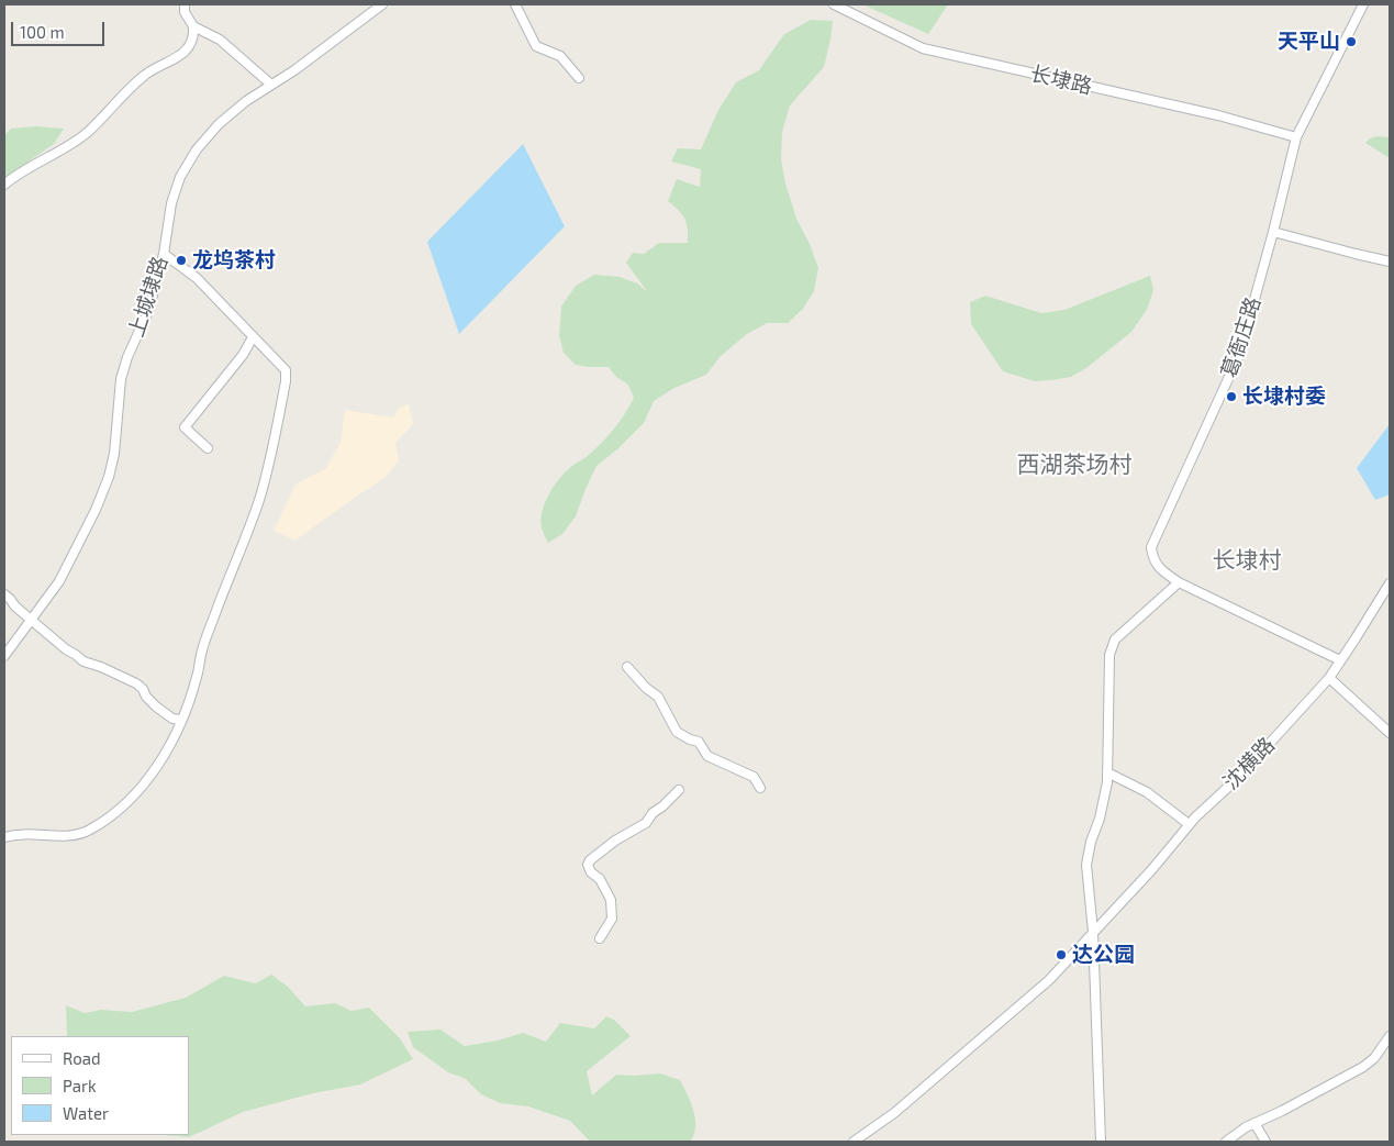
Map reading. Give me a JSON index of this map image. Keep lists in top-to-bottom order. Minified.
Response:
{"streets":{"street":["长埭路","上城埭路","葛衙庄路","沈横路"]},"crossings":[["长埭路","葛衙庄路"],["葛衙庄路","沈横路"]],"districts":["西湖茶场村","长埭村"],"places":["天平山","龙坞茶村","长埭村委","达公园"],"legend":["Road","Park","Water"],"scale_bar":"100 m"}
